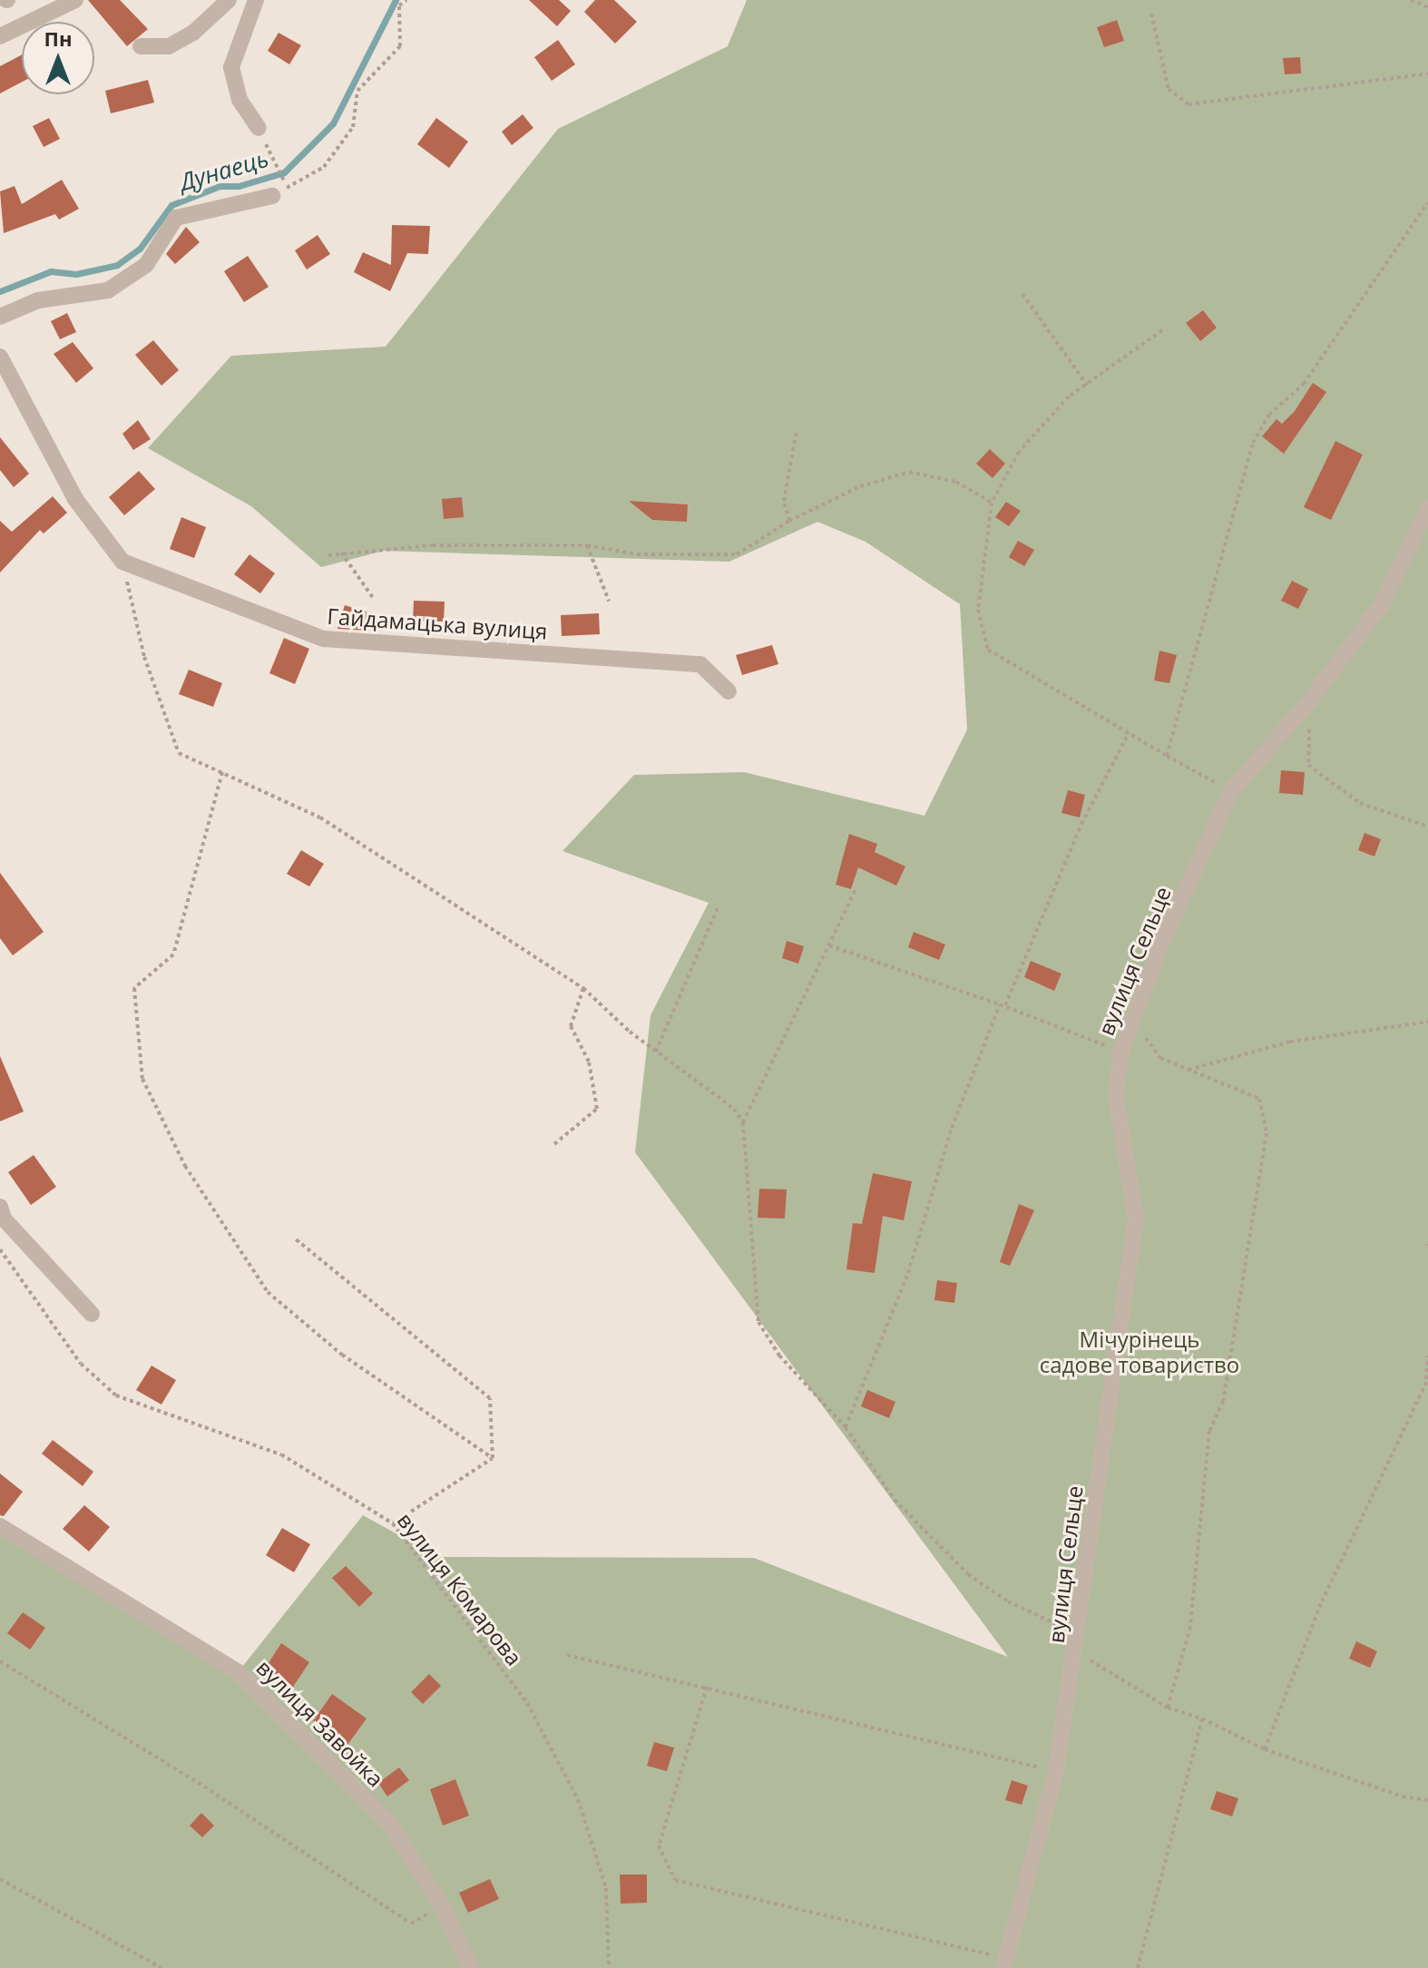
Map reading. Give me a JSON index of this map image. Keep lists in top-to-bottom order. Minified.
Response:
{"streets":{"street":["Гайдамацька вулиця","вулиця Сельце","вулиця Завойка"],"path":["вулиця Комарова"]},"water":["Дунаець"],"parks":["Мічурінець садове товариство"],"north":"top"}
